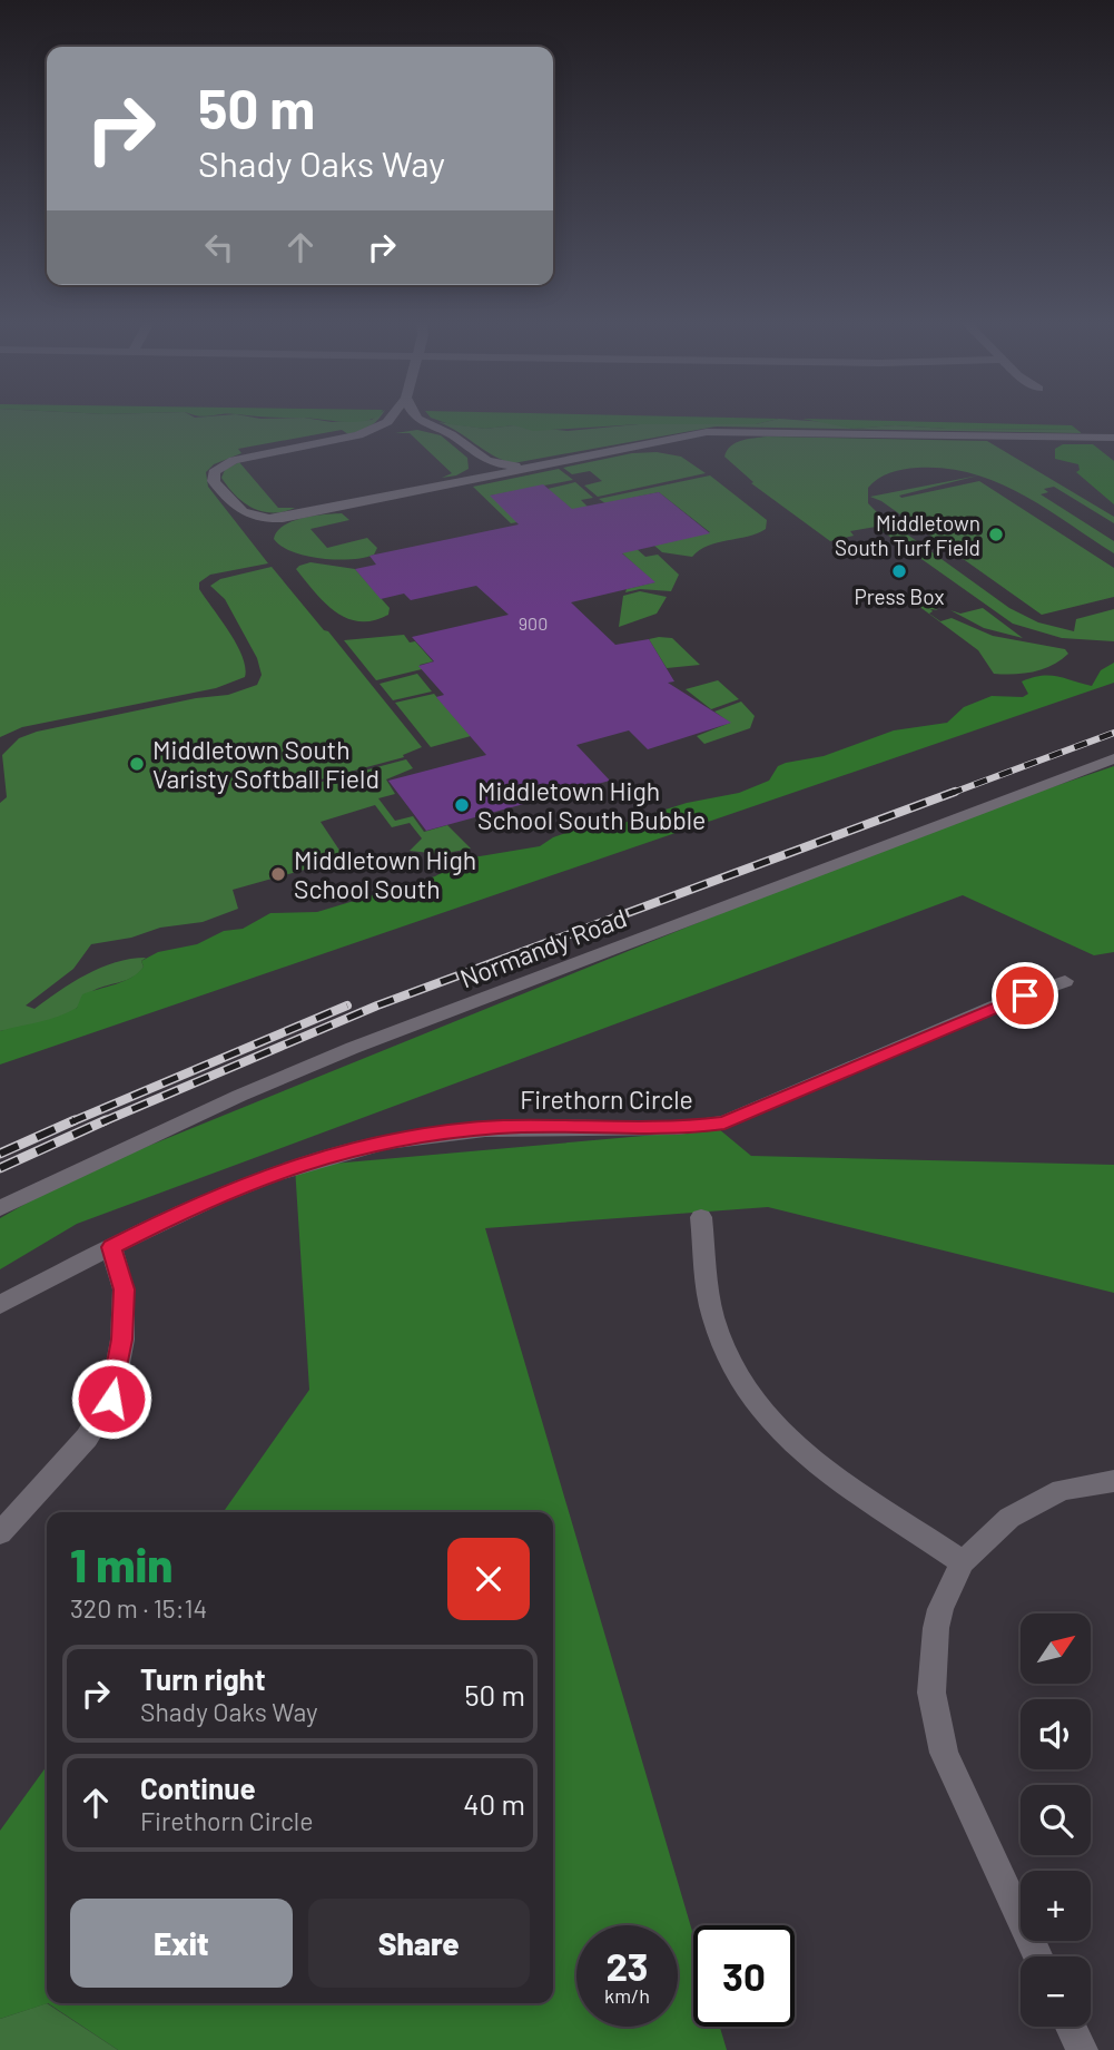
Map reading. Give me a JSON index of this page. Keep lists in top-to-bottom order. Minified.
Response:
{"streets":{"street":["Normandy Road","Firethorn Circle"]},"places":["Middletown South Turf Field","Press Box","Middletown South Varisty Softball Field","Middletown High School South Bubble","Middletown High School South"],"house_numbers":["900"],"north":"top right","page":{"turn":["50 m","Shady Oaks Way"],"heading":["1 min","320 m · 15:14"],"map_buttons":["+","−"],"list":[{"name":"Turn right","note":"Shady Oaks Way","value":"50 m"},{"name":"Continue","note":"Firethorn Circle","value":"40 m"}],"buttons":["Exit","Share"],"speed":"23 km/h","limit":"30"}}
